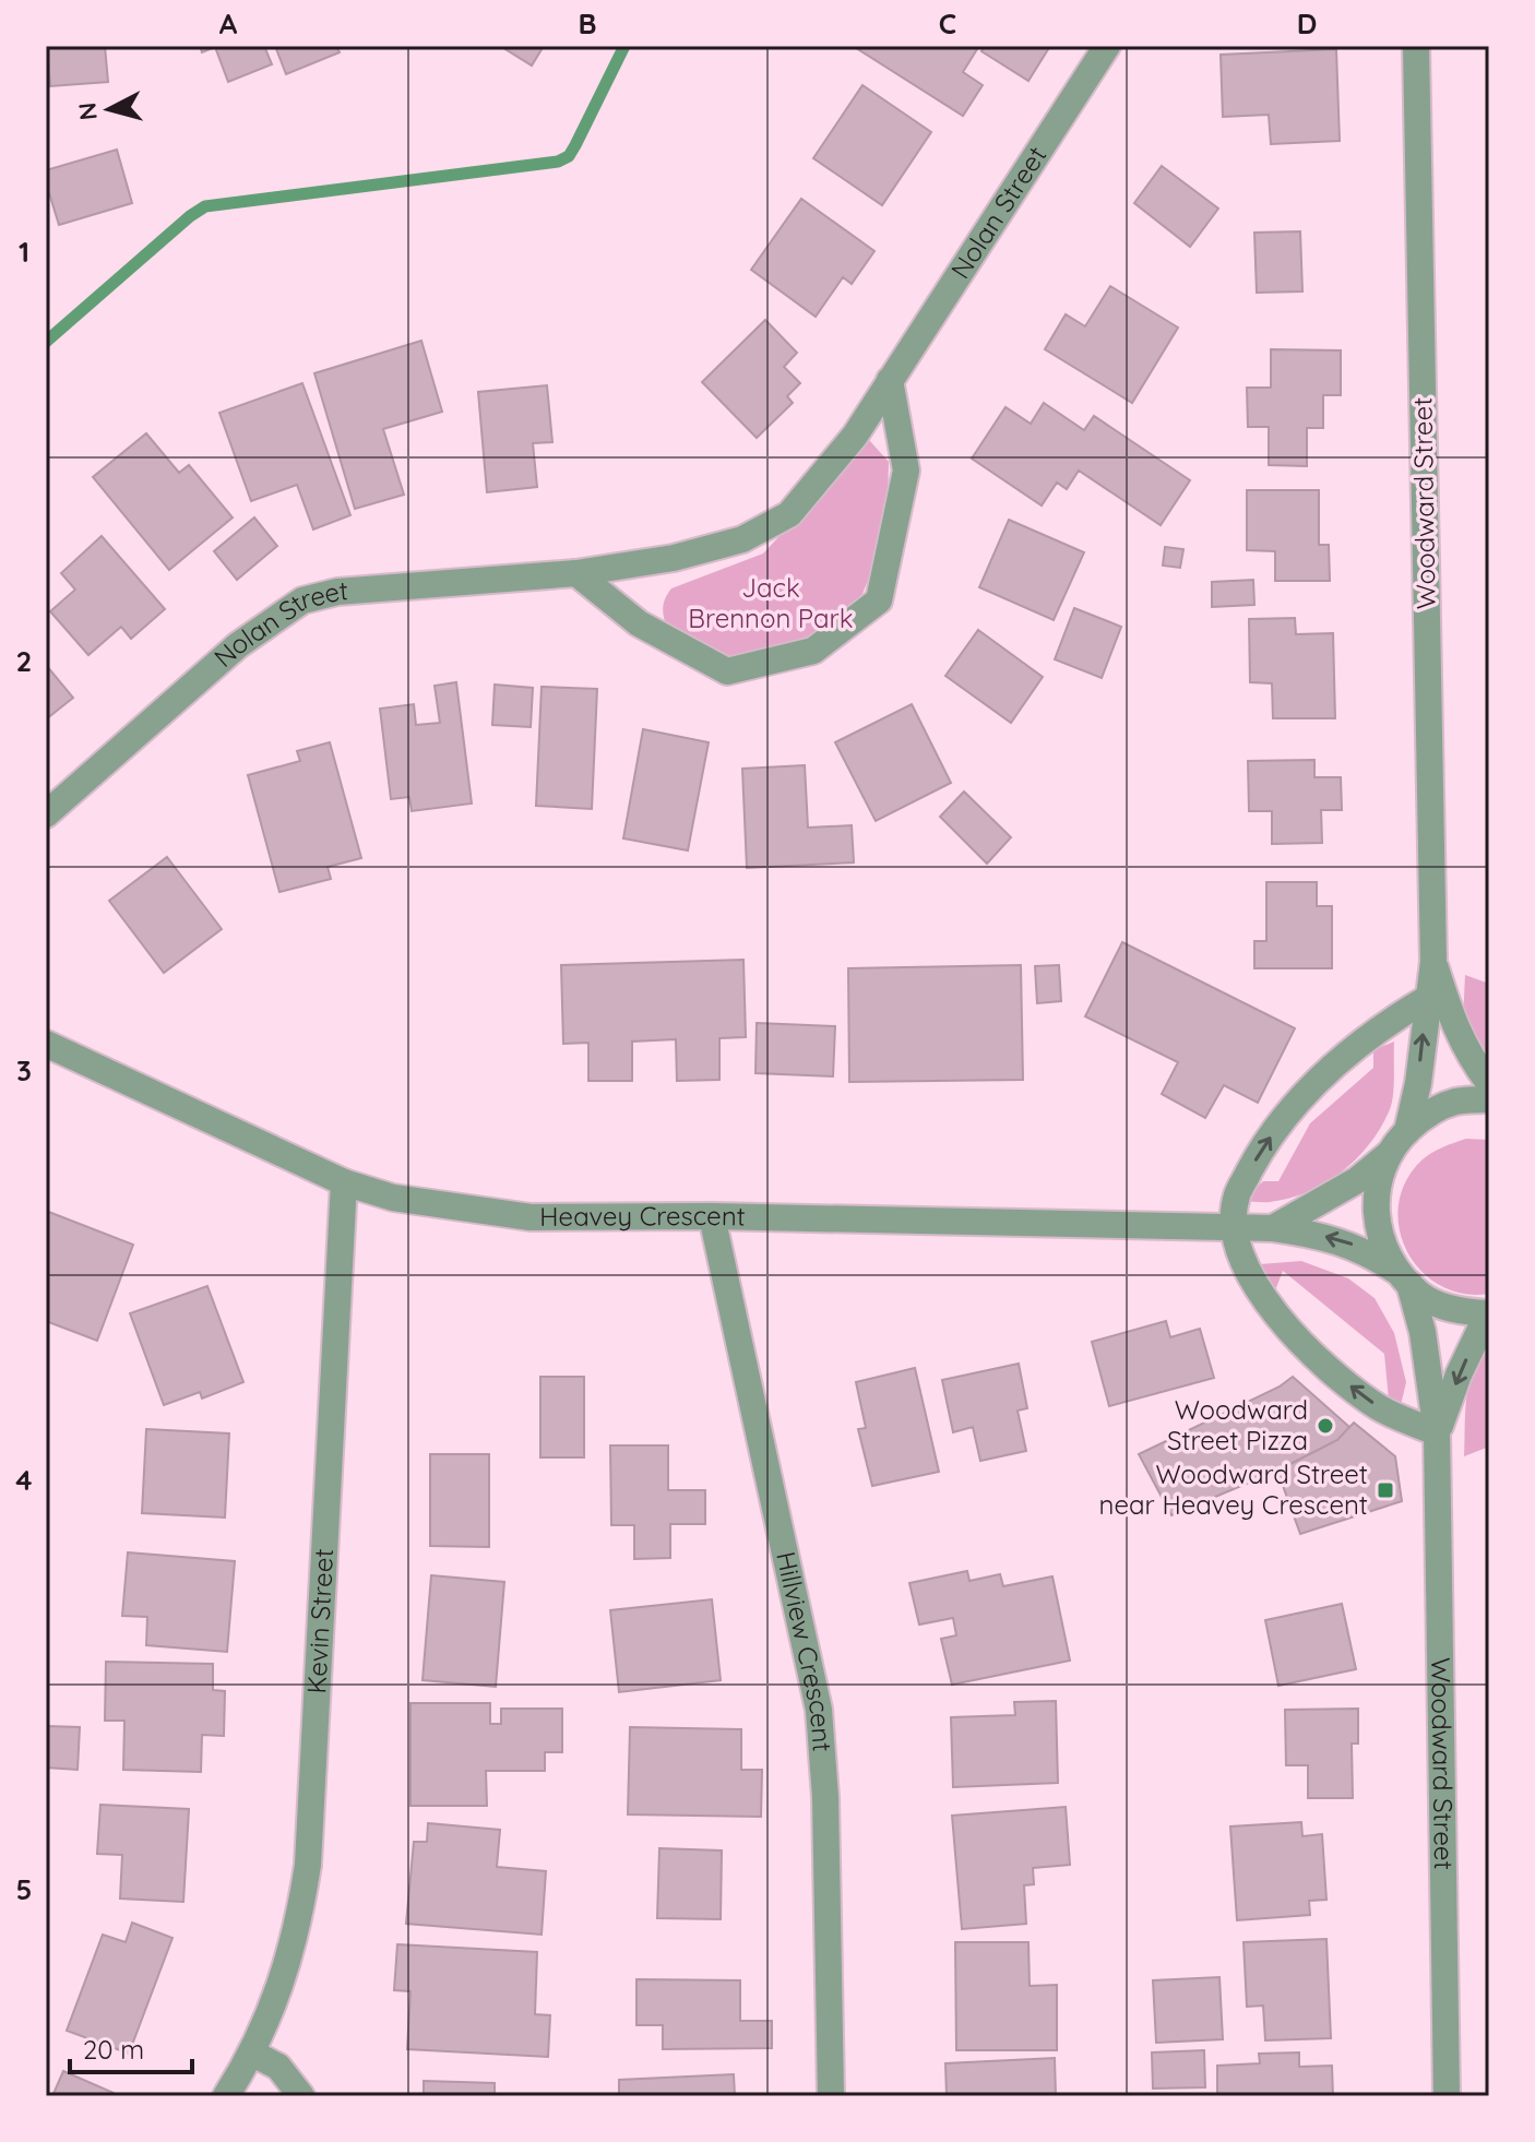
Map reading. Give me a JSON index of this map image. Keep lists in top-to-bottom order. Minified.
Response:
{"streets":{"street":["Nolan Street","Woodward Street","Heavey Crescent","Kevin Street","Hillview Crescent"]},"crossings":[["Woodward Street","Heavey Crescent"],["Heavey Crescent","Kevin Street"],["Heavey Crescent","Hillview Crescent"]],"parks":["Jack Brennon Park"],"places":{"other":["Woodward Street Pizza"],"transit":["Woodward Street near Heavey Crescent"]},"scale_bar":"20 m","north":"left","grid":{"columns":["A","B","C","D"],"rows":["1","2","3","4","5"]}}
